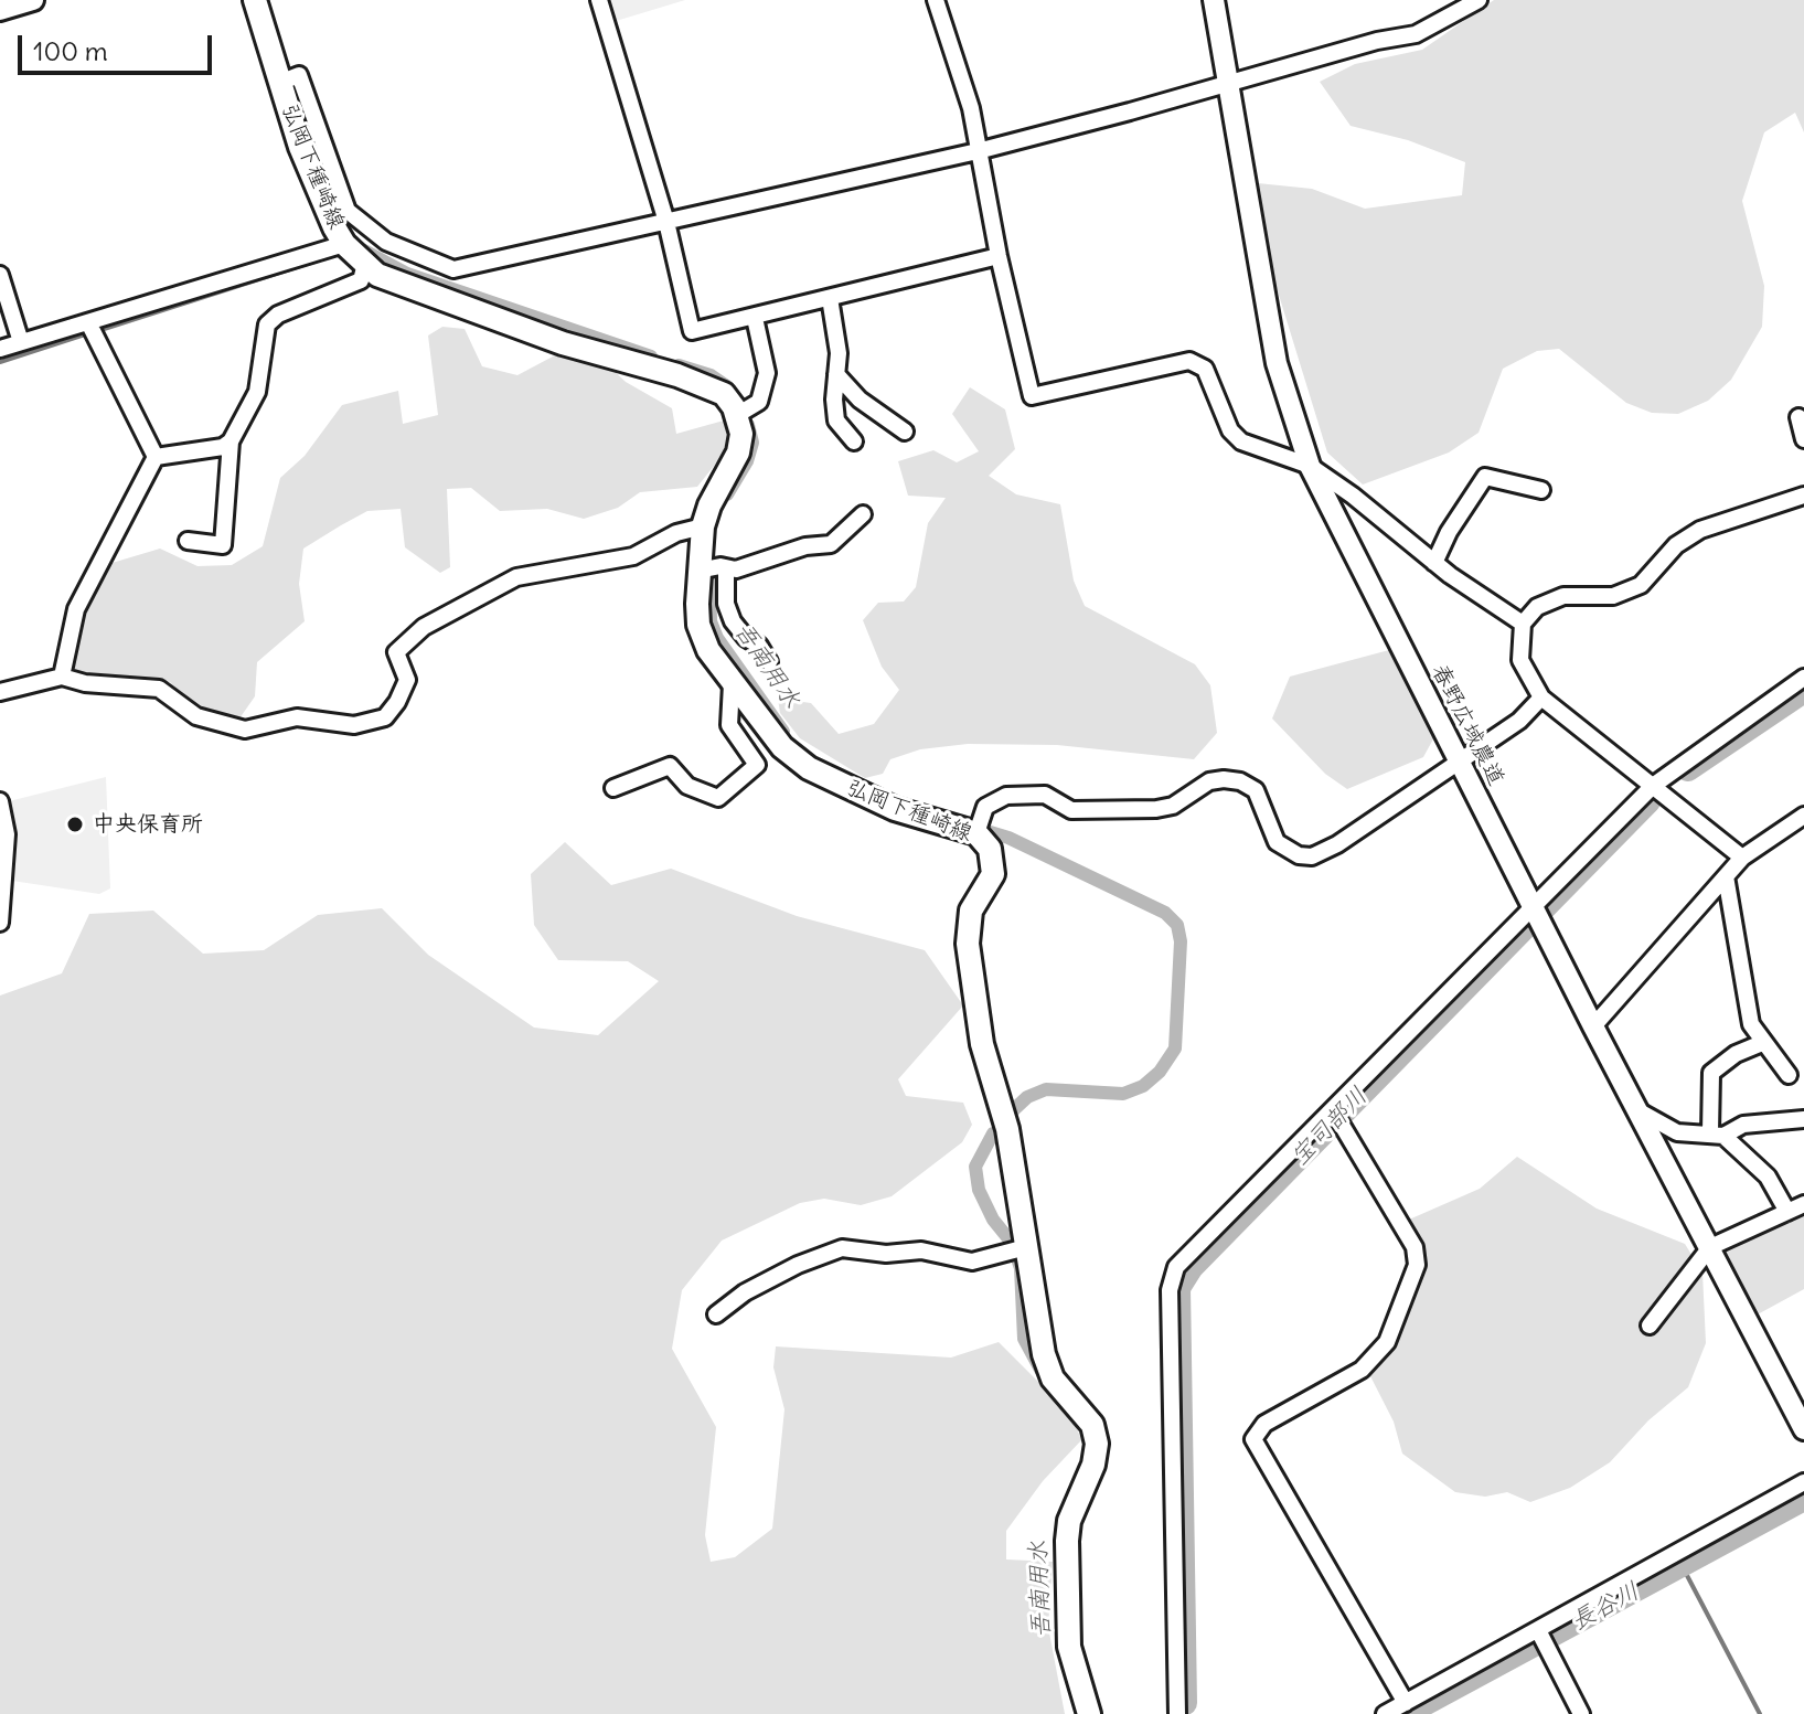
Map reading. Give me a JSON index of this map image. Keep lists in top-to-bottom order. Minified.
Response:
{"streets":{"main road":["弘岡下種崎線"],"street":["春野広域農道"]},"water":["吾南用水","宝司部川","長谷川"],"places":["中央保育所"],"scale_bar":"100 m"}
